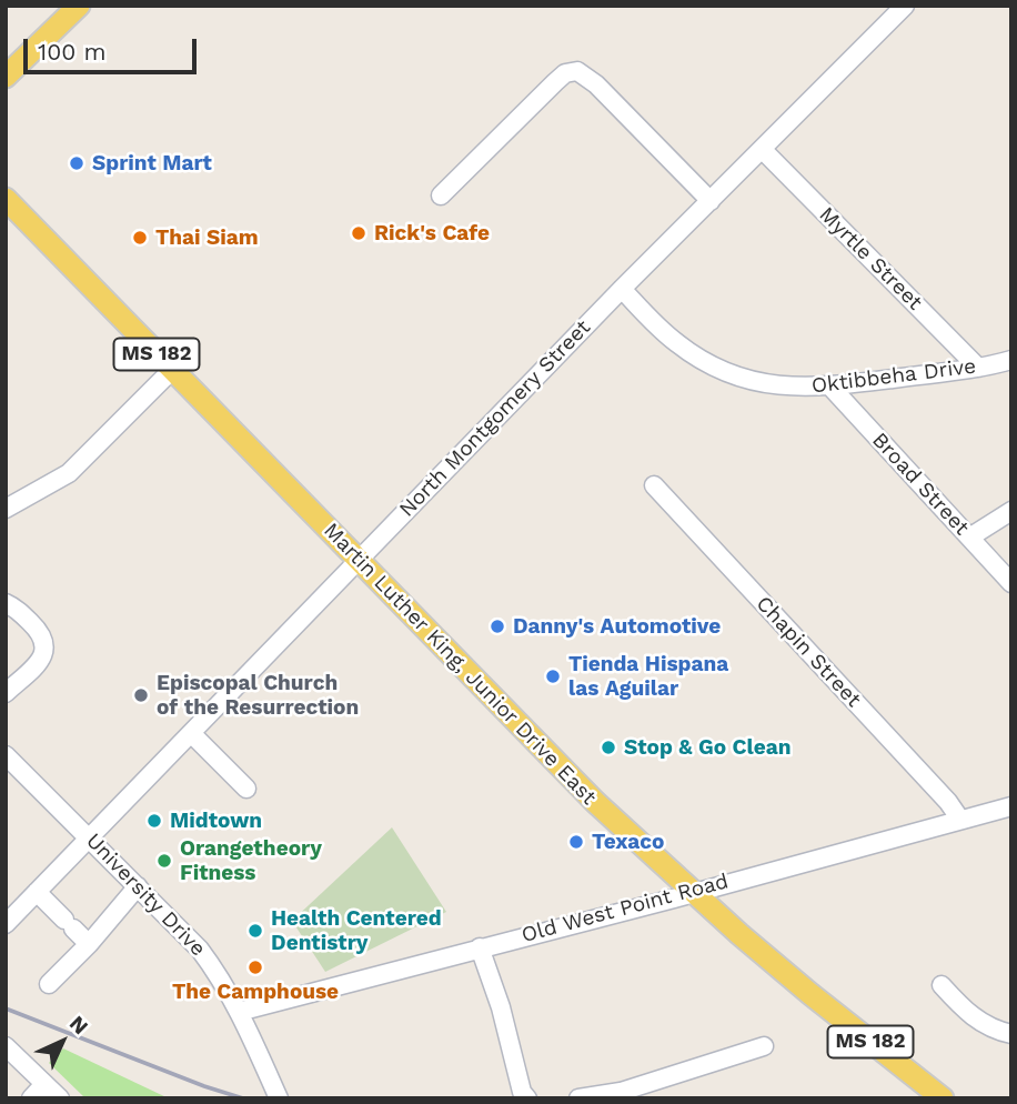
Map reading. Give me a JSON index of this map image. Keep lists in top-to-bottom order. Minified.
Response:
{"streets":{"main road":["MS 182","Martin Luther King, Junior Drive East"],"street":["Myrtle Street","Oktibbeha Drive","North Montgomery Street","Broad Street","Chapin Street","University Drive","Old West Point Road"]},"crossings":[["Myrtle Street","Oktibbeha Drive"],["Myrtle Street","North Montgomery Street"],["Oktibbeha Drive","North Montgomery Street"],["Oktibbeha Drive","Broad Street"],["North Montgomery Street","Martin Luther King, Junior Drive East"],["North Montgomery Street","University Drive"],["Chapin Street","Old West Point Road"],["Martin Luther King, Junior Drive East","Old West Point Road"],["University Drive","Old West Point Road"]],"places":["Sprint Mart","Rick's Cafe","Thai Siam","Danny's Automotive","Tienda Hispana las Aguilar","Episcopal Church of the Resurrection","Stop & Go Clean","Midtown","Texaco","Orangetheory Fitness","Health Centered Dentistry","The Camphouse"],"scale_bar":"100 m","north":"top right"}
